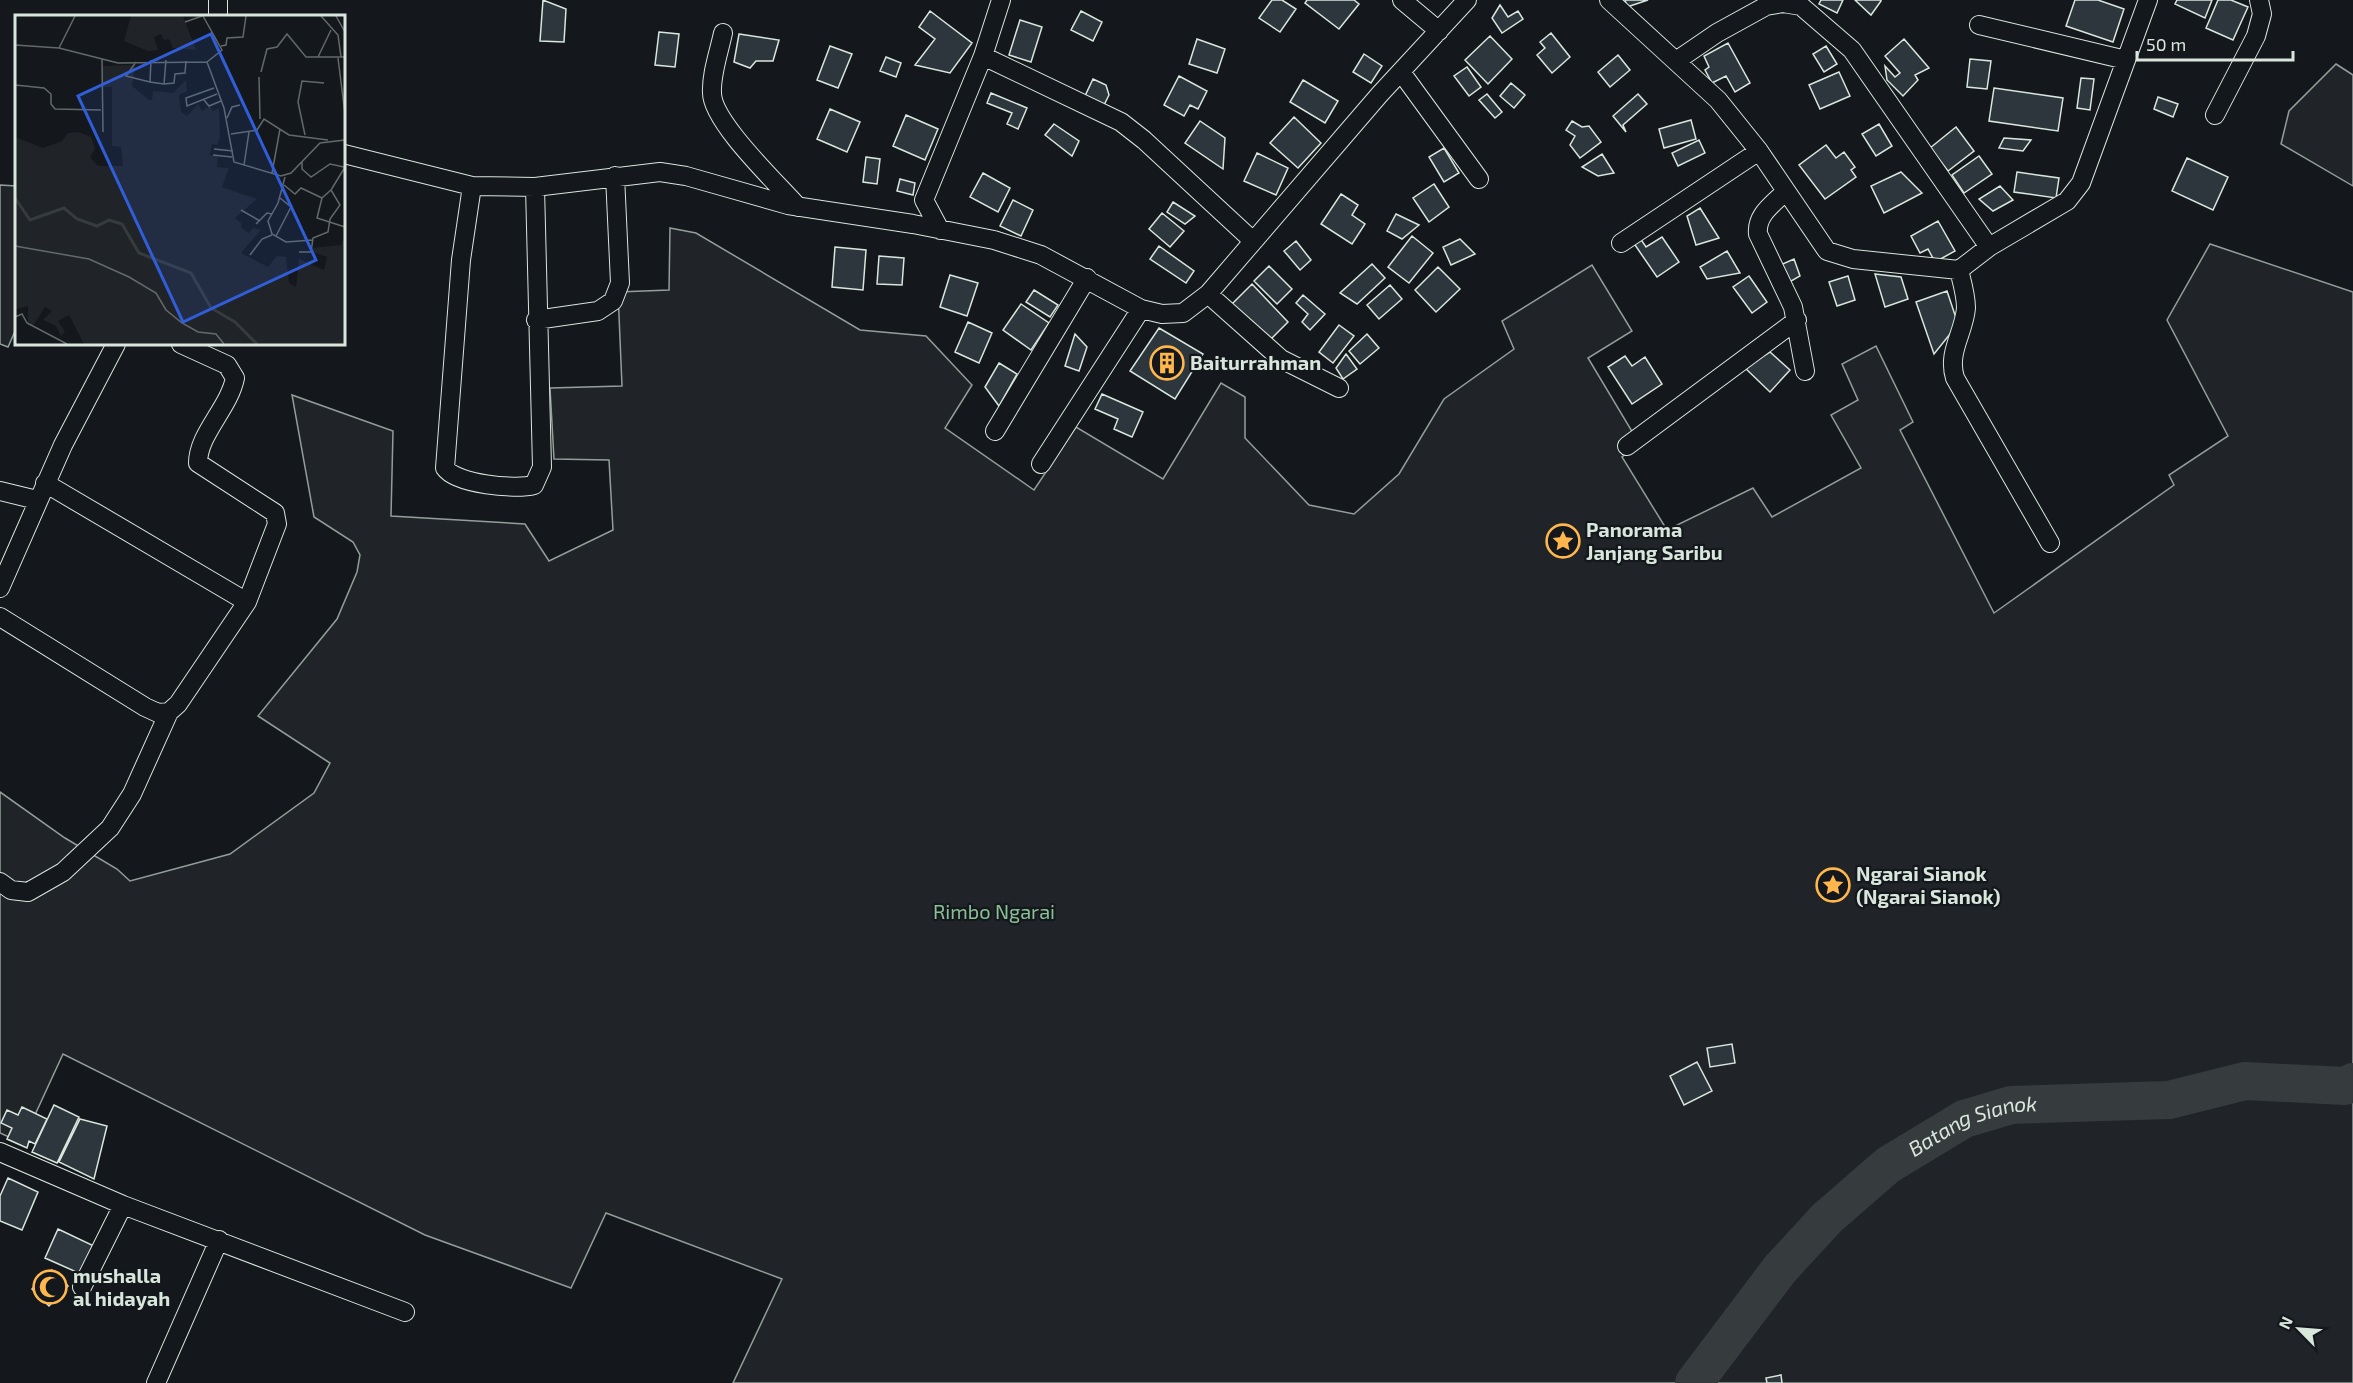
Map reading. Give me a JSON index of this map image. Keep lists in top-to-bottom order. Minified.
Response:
{"water":["Batang Sianok"],"parks":["Rimbo Ngarai"],"places":{"building":["Baiturrahman"],"place":["Panorama Janjang Saribu","Ngarai Sianok (Ngarai Sianok)"],"mosque":["mushalla al hidayah"]},"scale_bar":"50 m","north":"top left"}
